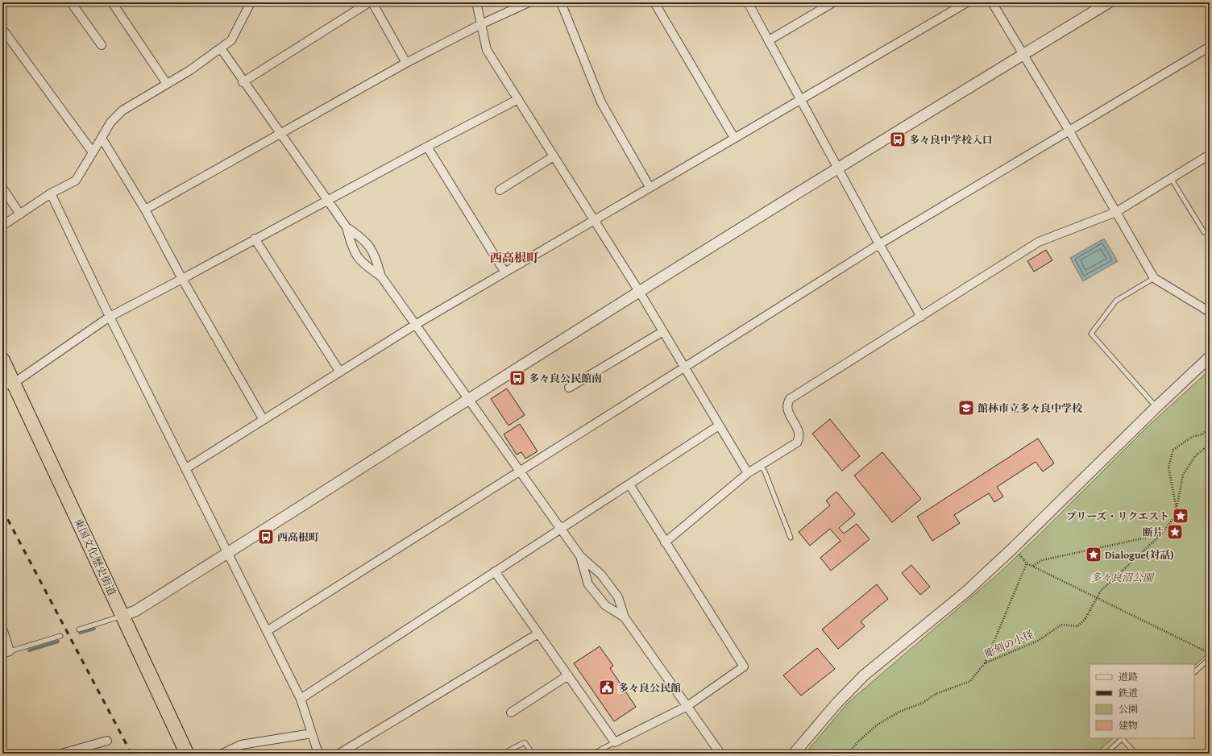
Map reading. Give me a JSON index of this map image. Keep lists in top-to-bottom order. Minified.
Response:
{"streets":{"highway":["東国文化歴史街道"],"path":["彫刻の小径"]},"districts":["西高根町"],"parks":["多々良沼公園"],"places":{"bus stop":["多々良中学校入口","多々良公民館南","西高根町"],"school or university":["館林市立多々良中学校"],"place":["プリーズ・リクエスト","断片","Dialogue(対話)"],"public building":["多々良公民館"]},"legend":["道路","鉄道","公園","建物"]}
